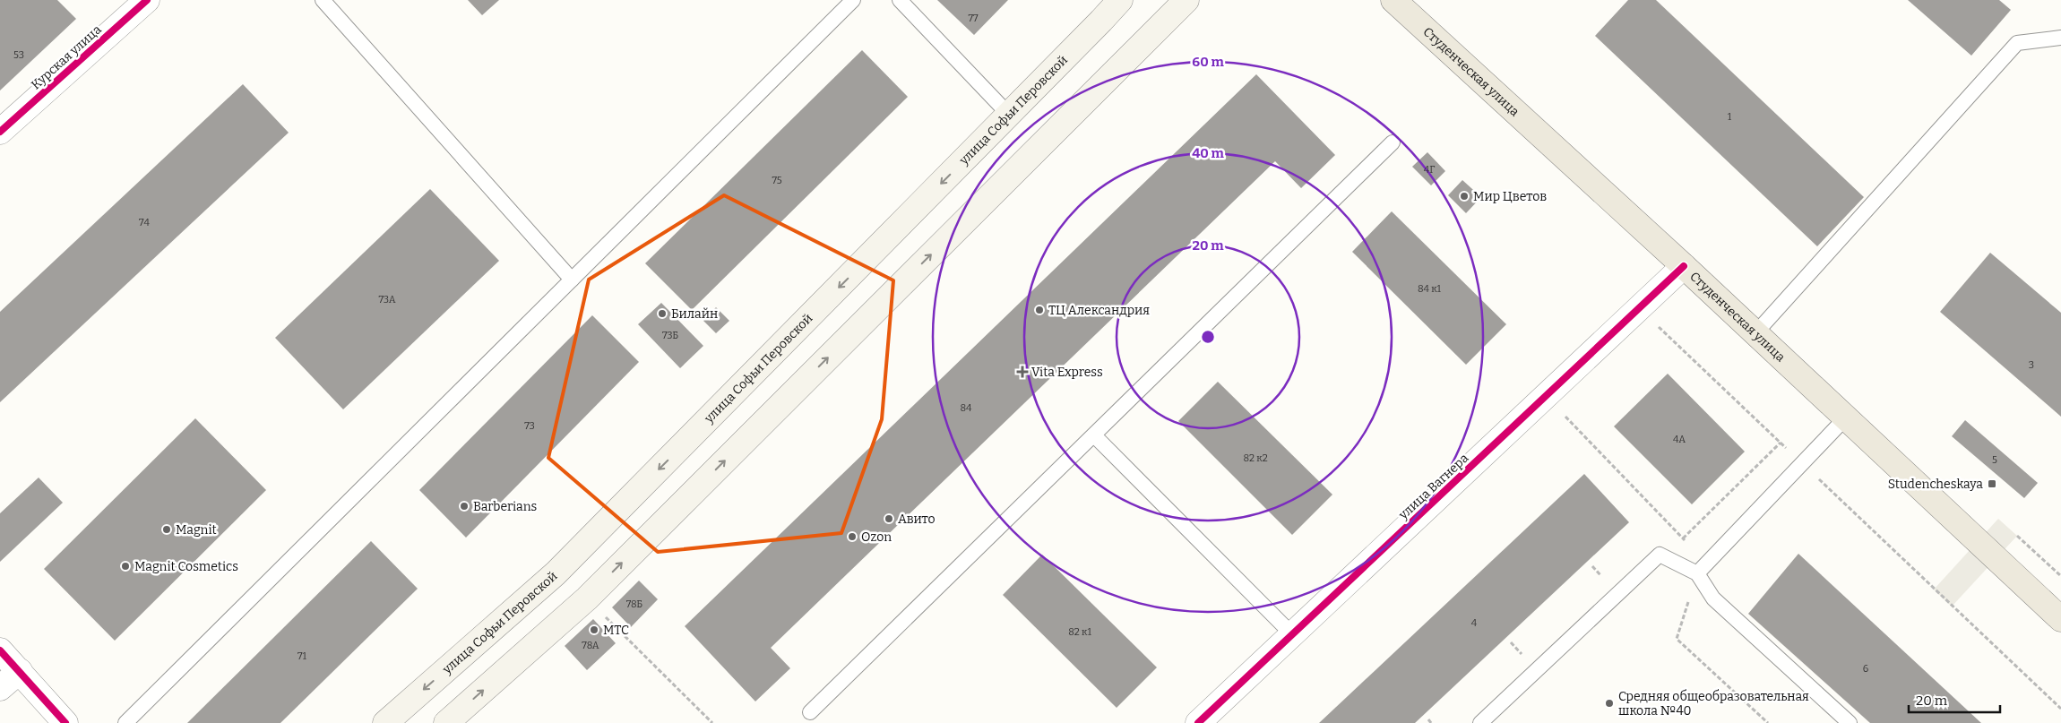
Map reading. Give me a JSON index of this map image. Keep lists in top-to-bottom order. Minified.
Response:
{"streets":{"main road":["Студенческая улица","улица Софьи Перовской"],"street":["Курская улица","улица Вагнера"]},"crossings":[["Студенческая улица","улица Вагнера"]],"places":{"other":["Мир Цветов","ТЦ Александрия","Билайн","Barberians","Авито","Magnit","Ozon","Magnit Cosmetics","МТС","Средняя общеобразовательная школа №40"],"health":["Vita Express"],"transit":["Studencheskaya"]},"house_numbers":["77","53","1","4Г","75","74","84 к1","73А","73Б","3","84","73","4А","82 к2","5","78Б","4","82 к1","78А","71","6"],"scale_bar":"20 m","rings":["60 m","40 m","20 m"]}
